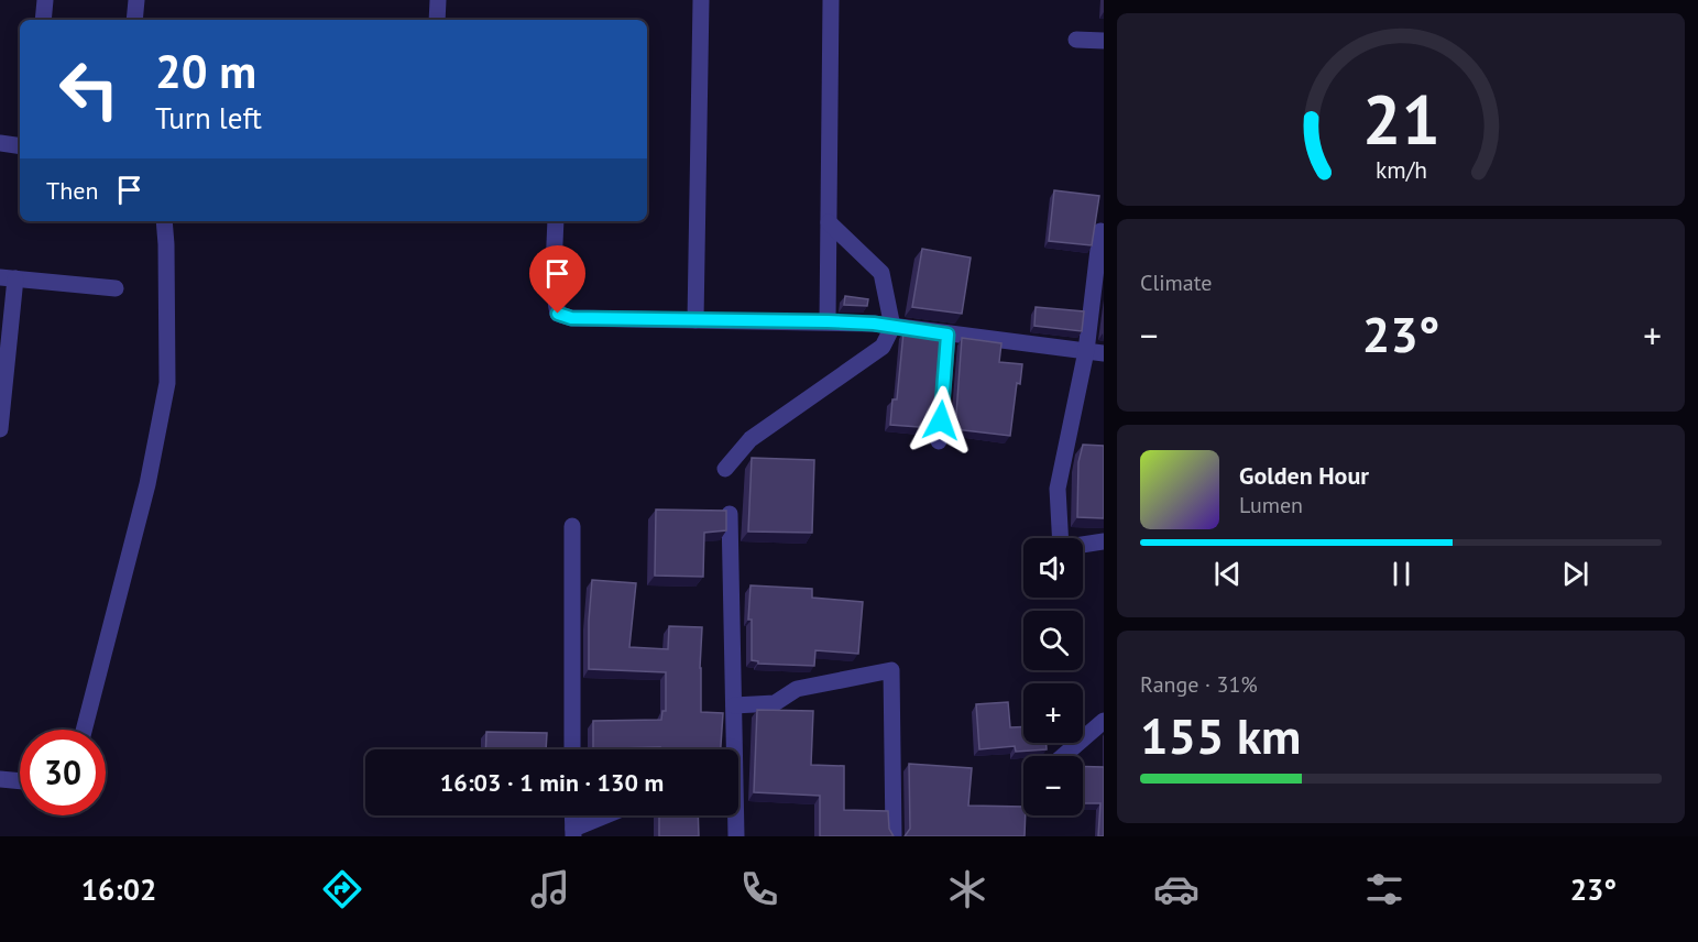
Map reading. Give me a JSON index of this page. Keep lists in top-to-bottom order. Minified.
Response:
{"page":{"turn":["20 m","Turn left"],"then":"Then","tile":["Climate",["Range · 31%","155 km"]],"heat":["−","23°","+"],"song":["Golden Hour","Lumen"],"map_buttons":["+","−"],"limit":"30","trip":"16:03 · 1 min · 130 m","tabs":["16:02","23°"],"gauge":["21","km/h"]}}
